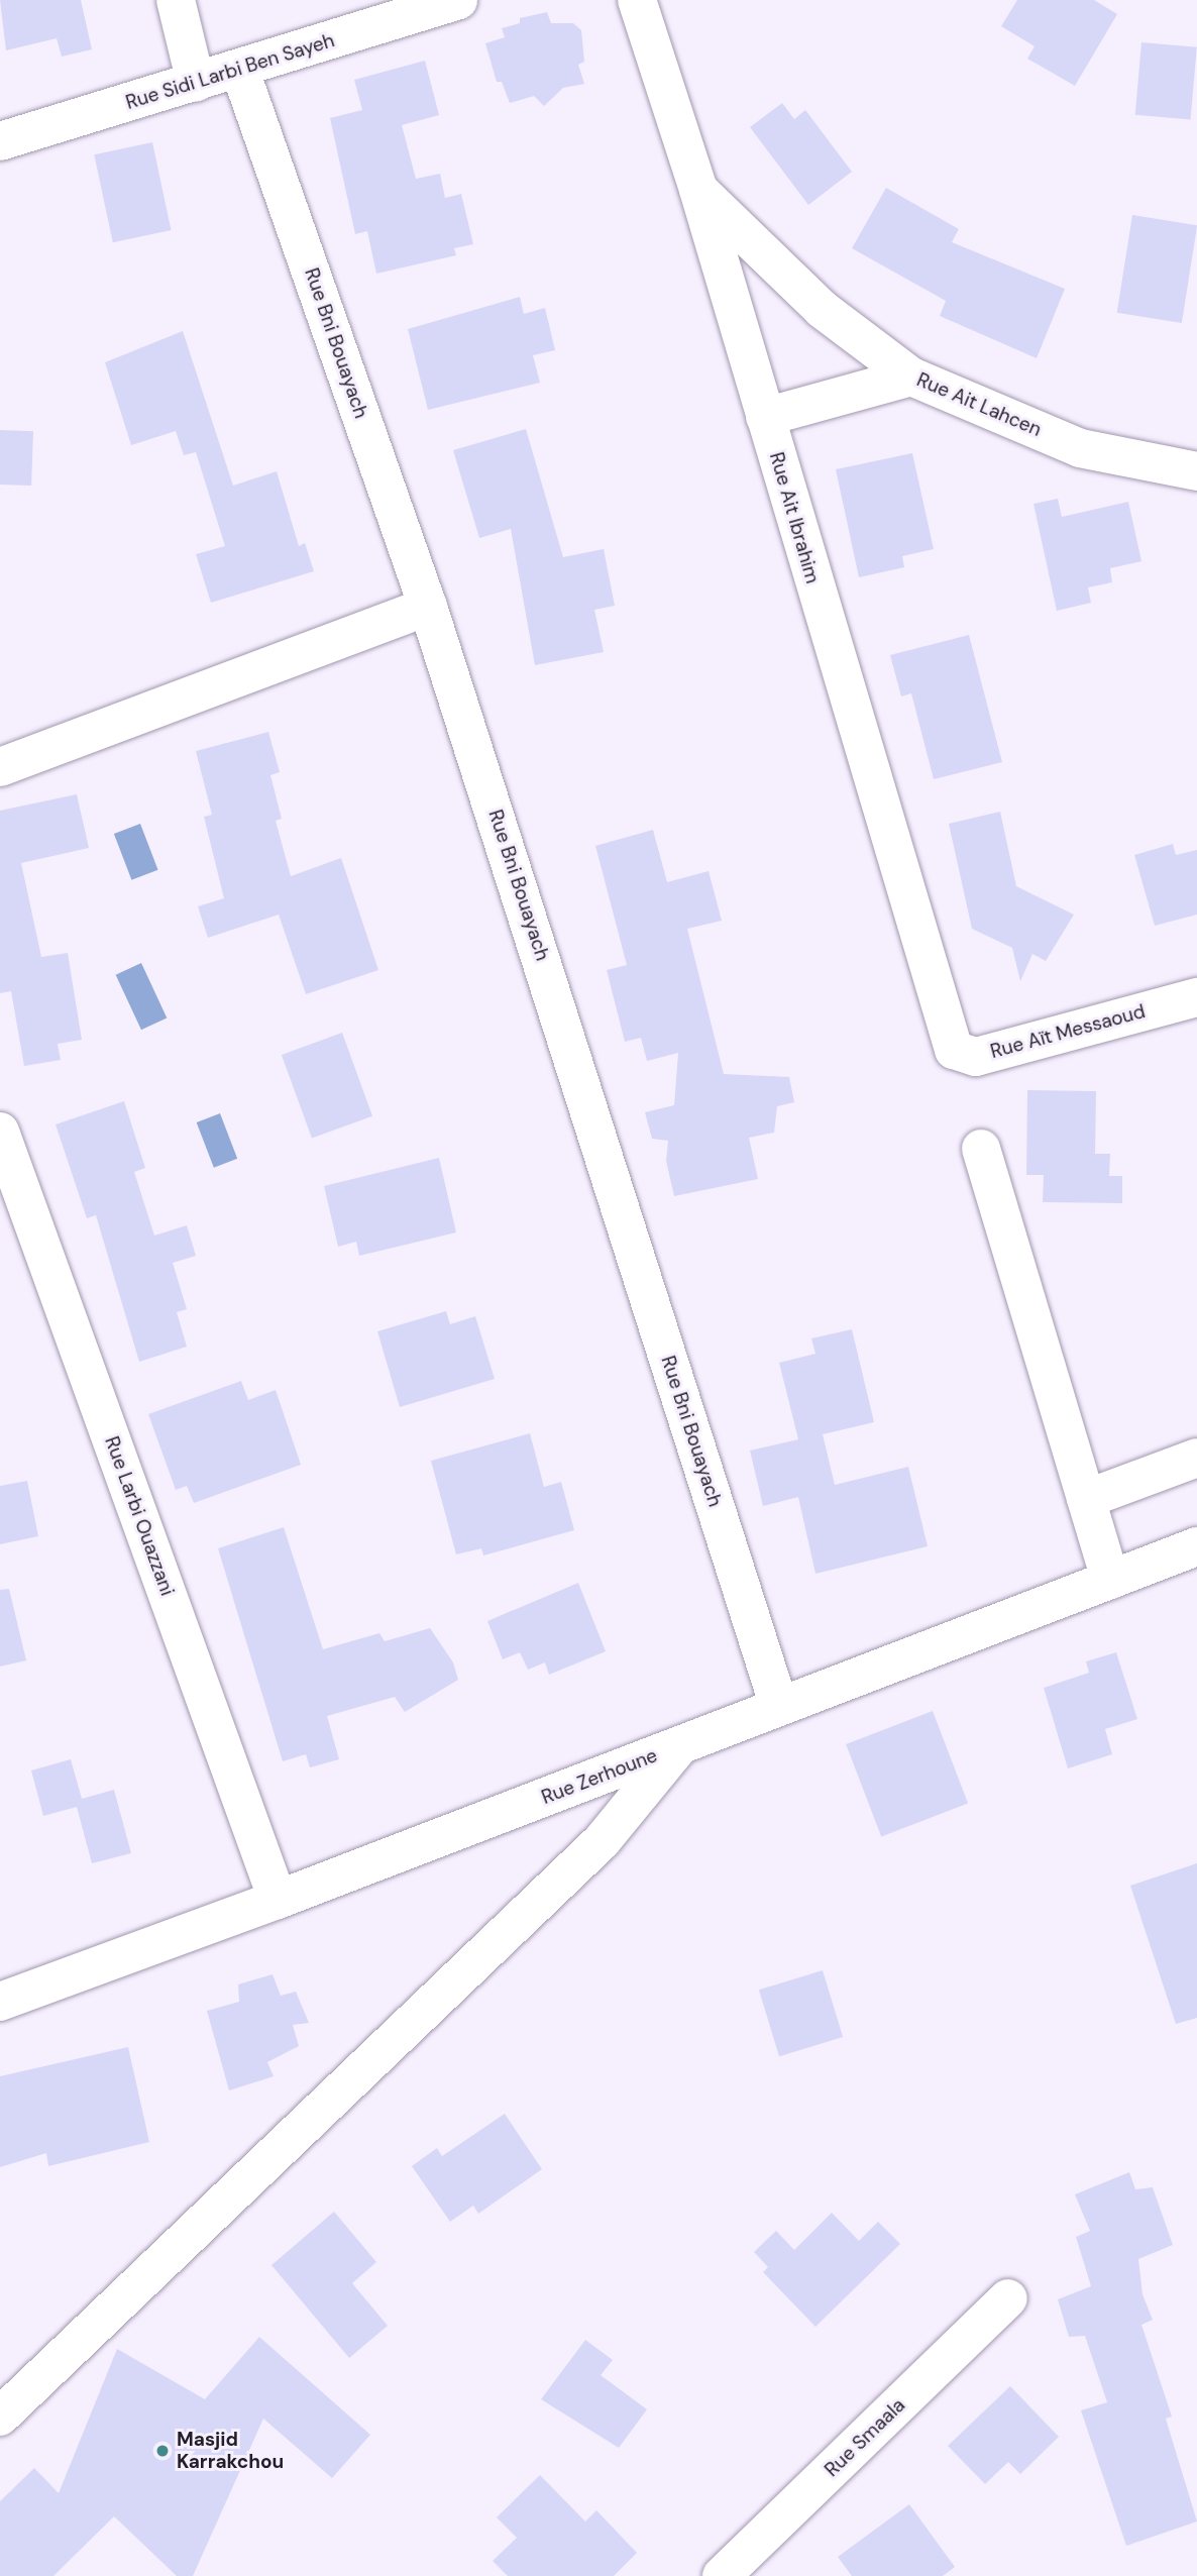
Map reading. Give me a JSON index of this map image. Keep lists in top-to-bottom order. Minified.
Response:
{"streets":{"street":["Rue Sidi Larbi Ben Sayeh","Rue Bni Bouayach","Rue Ait Lahcen","Rue Ait Ibrahim","Rue Aït Messaoud","Rue Larbi Ouazzani","Rue Zerhoune","Rue Smaala"]},"crossings":[["Rue Sidi Larbi Ben Sayeh","Rue Bni Bouayach"],["Rue Bni Bouayach","Rue Zerhoune"],["Rue Ait Lahcen","Rue Ait Ibrahim"],["Rue Ait Ibrahim","Rue Aït Messaoud"],["Rue Larbi Ouazzani","Rue Zerhoune"]],"places":["Masjid Karrakchou"]}
